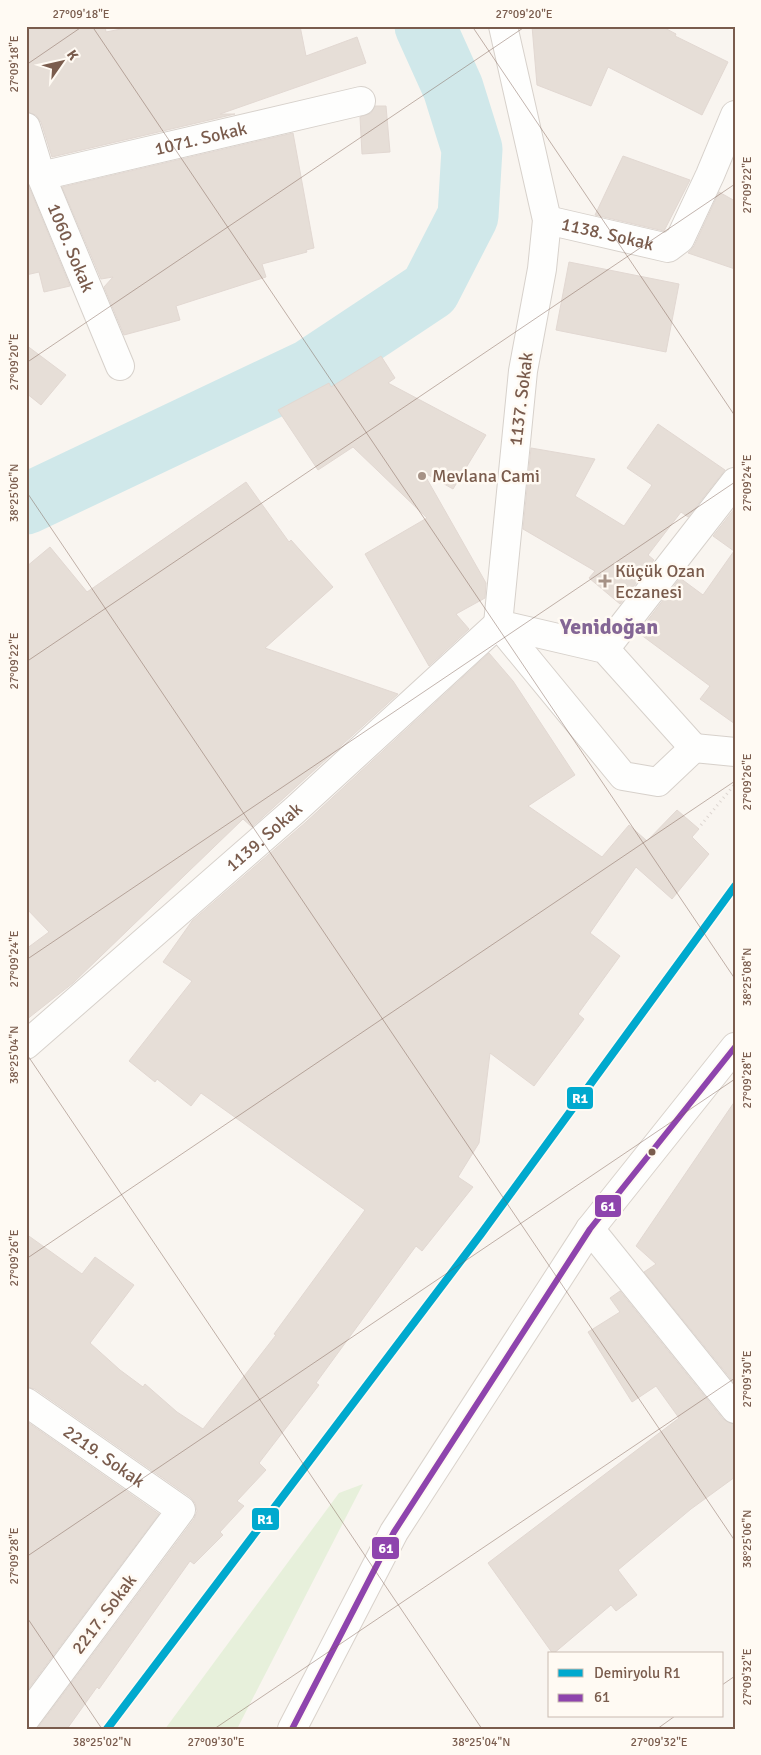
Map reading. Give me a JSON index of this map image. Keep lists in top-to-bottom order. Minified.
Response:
{"streets":{"street":["1071. Sokak","1138. Sokak","1060. Sokak","1137. Sokak","1139. Sokak","2219. Sokak","2217. Sokak"]},"crossings":[["1071. Sokak","1060. Sokak"],["1138. Sokak","1137. Sokak"],["1137. Sokak","1139. Sokak"],["2219. Sokak","2217. Sokak"]],"districts":["Yenidoğan"],"places":{"other":["Mevlana Cami"],"health":["Küçük Ozan Eczanesi"]},"lines":["rail line R1","transit line 61"],"legend":["Demiryolu R1","61"],"north":"top right","coordinates":["27°09'18\"E","27°09'20\"E","27°09'22\"E","27°09'24\"E","38°25'06\"N","27°09'26\"E","38°25'08\"N","38°25'04\"N","27°09'28\"E","27°09'30\"E","27°09'32\"E","38°25'02\"N"]}
